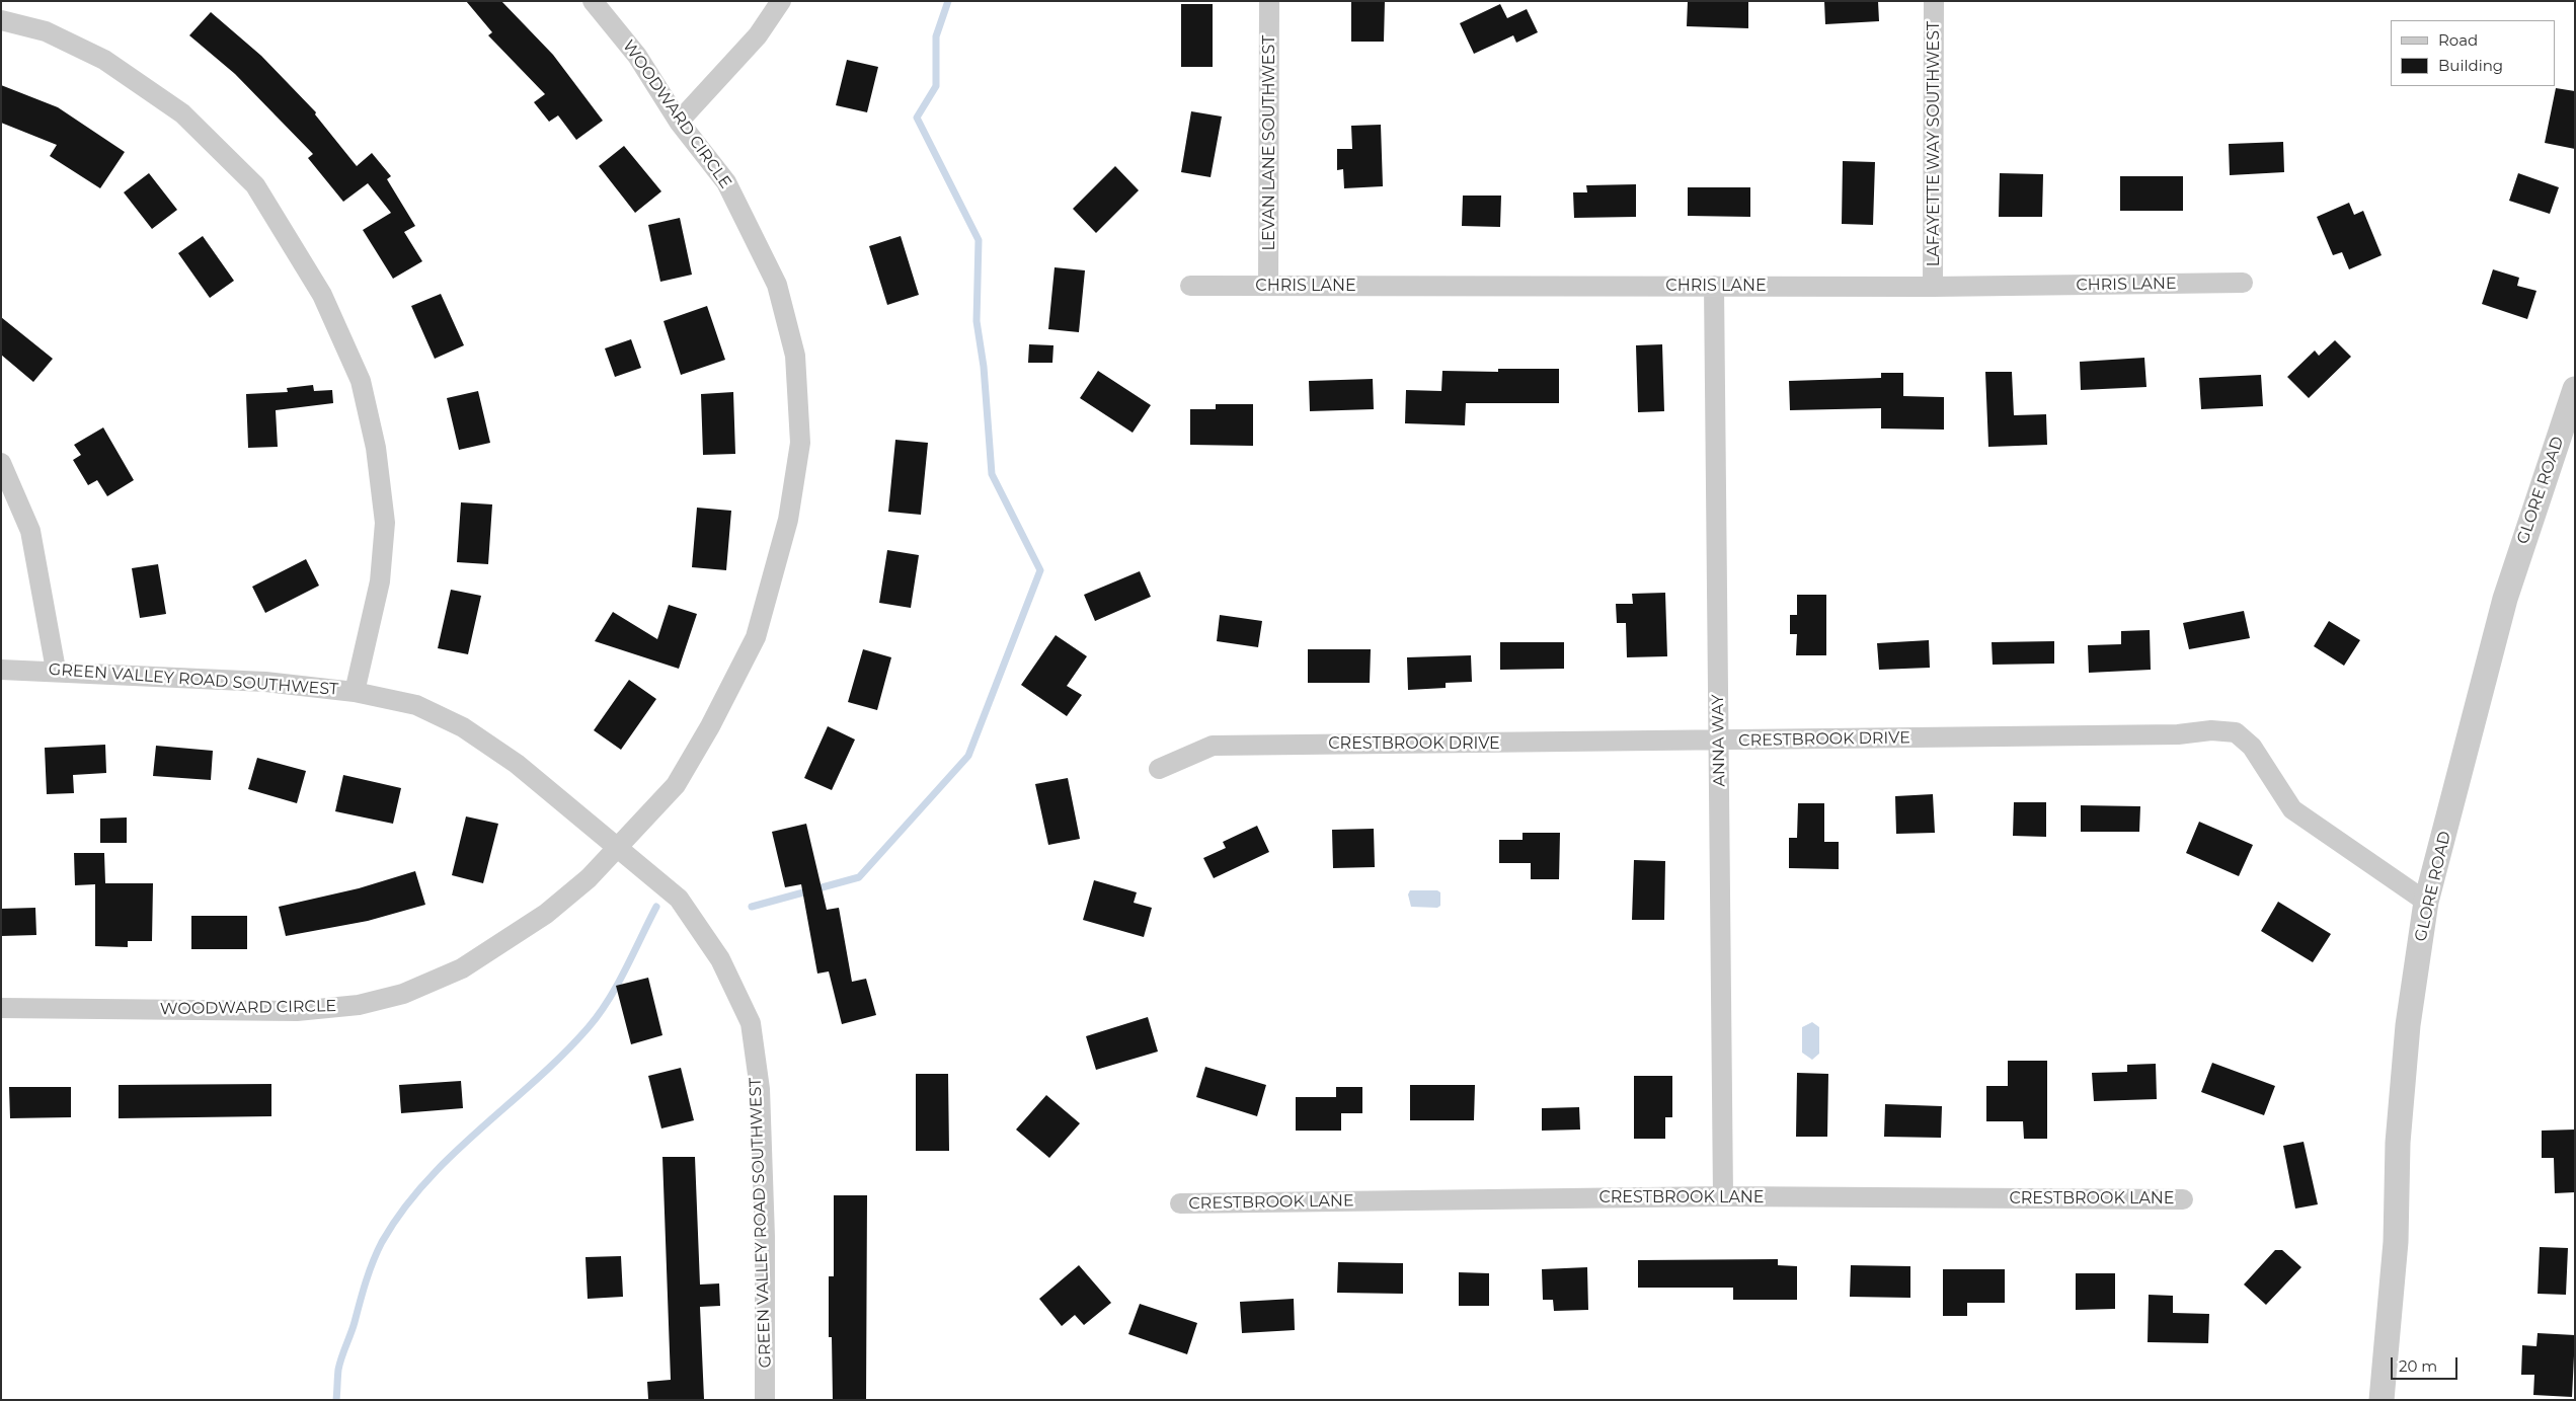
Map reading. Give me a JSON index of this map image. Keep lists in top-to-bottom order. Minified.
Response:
{"streets":{"street":["WOODWARD CIRCLE","LEVAN LANE SOUTHWEST","LAFAYETTE WAY SOUTHWEST","CHRIS LANE","GLORE ROAD","GREEN VALLEY ROAD SOUTHWEST","CRESTBROOK DRIVE","ANNA WAY","CRESTBROOK LANE"]},"crossings":[["WOODWARD CIRCLE","GREEN VALLEY ROAD SOUTHWEST"],["LEVAN LANE SOUTHWEST","CHRIS LANE"],["LAFAYETTE WAY SOUTHWEST","CHRIS LANE"],["CHRIS LANE","ANNA WAY"],["GLORE ROAD","CRESTBROOK DRIVE"],["CRESTBROOK DRIVE","ANNA WAY"],["ANNA WAY","CRESTBROOK LANE"]],"legend":["Road","Building"],"scale_bar":"20 m"}
